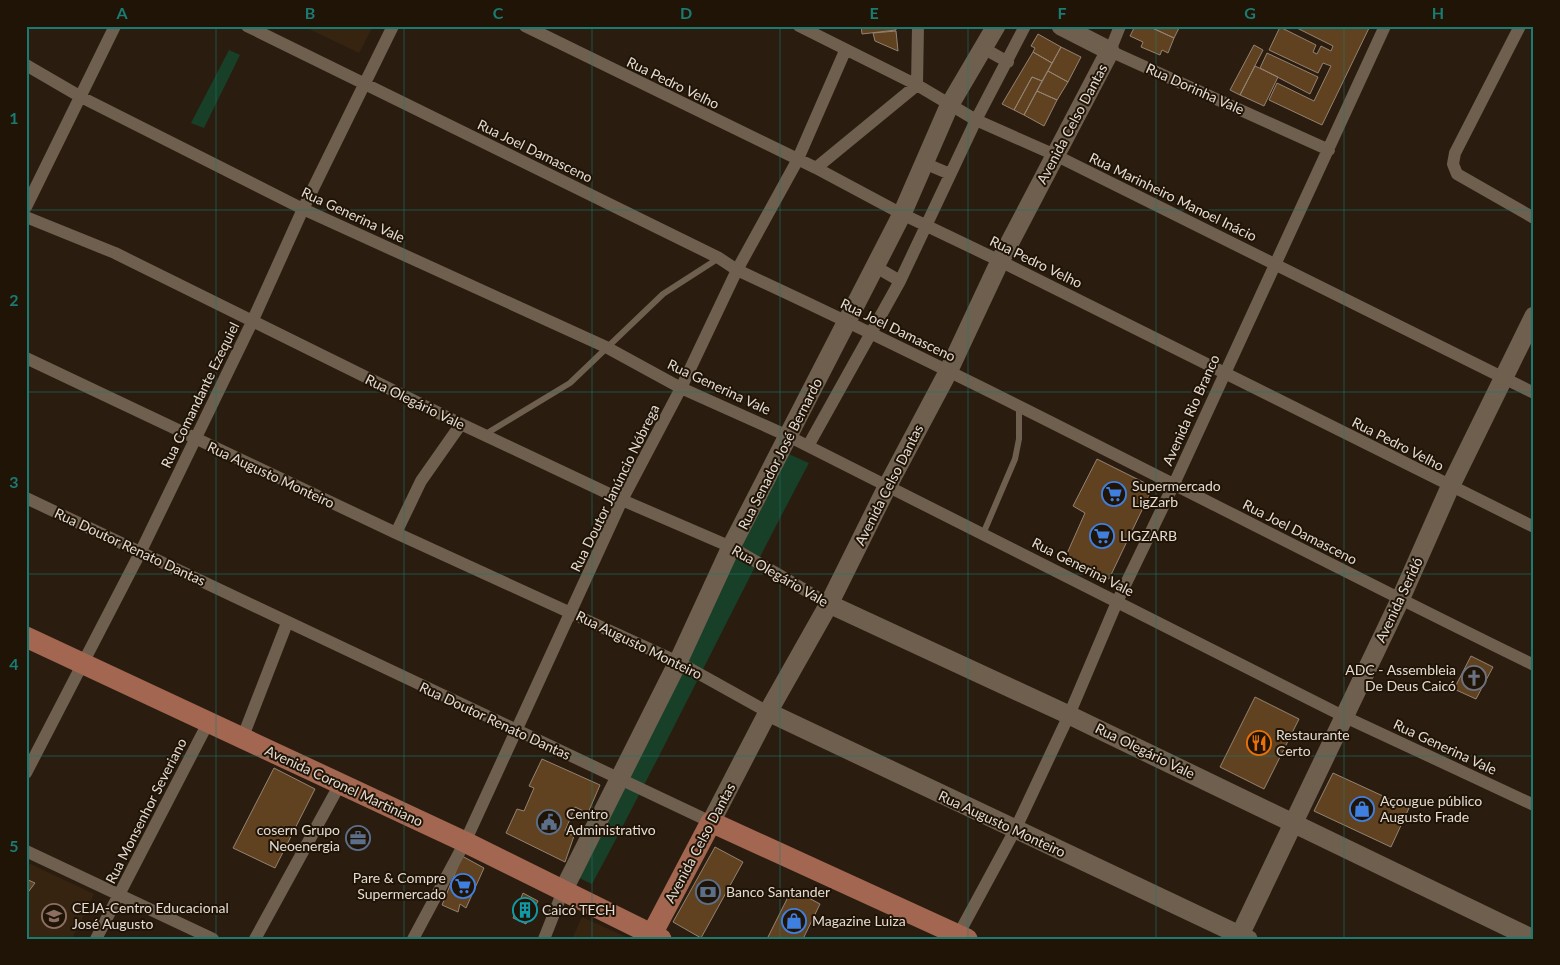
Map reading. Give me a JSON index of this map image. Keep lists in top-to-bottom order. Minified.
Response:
{"streets":{"main road":["Rua Dorinha Vale","Avenida Celso Dantas","Rua Olegário Vale","Rua Senador José Bernardo","Rua Augusto Monteiro","Rua Doutor Renato Dantas","Avenida Seridó","Avenida Coronel Martiniano"],"street":["Rua Pedro Velho","Rua Joel Damasceno","Rua Marinheiro Manoel Inácio","Rua Generina Vale","Rua Comandante Ezequiel","Avenida Rio Branco","Rua Doutor Janúncio Nóbrega","Rua Monsenhor Severiano"]},"crossings":[["Rua Pedro Velho","Avenida Celso Dantas"],["Rua Pedro Velho","Avenida Rio Branco"],["Rua Pedro Velho","Rua Senador José Bernardo"],["Rua Pedro Velho","Rua Doutor Janúncio Nóbrega"],["Rua Pedro Velho","Avenida Seridó"],["Rua Dorinha Vale","Avenida Celso Dantas"],["Rua Dorinha Vale","Avenida Rio Branco"],["Avenida Celso Dantas","Rua Joel Damasceno"],["Avenida Celso Dantas","Rua Marinheiro Manoel Inácio"],["Avenida Celso Dantas","Rua Generina Vale"],["Avenida Celso Dantas","Rua Olegário Vale"],["Avenida Celso Dantas","Rua Augusto Monteiro"],["Avenida Celso Dantas","Rua Doutor Renato Dantas"],["Avenida Celso Dantas","Avenida Coronel Martiniano"],["Rua Joel Damasceno","Rua Comandante Ezequiel"],["Rua Joel Damasceno","Avenida Rio Branco"],["Rua Joel Damasceno","Rua Senador José Bernardo"],["Rua Joel Damasceno","Rua Doutor Janúncio Nóbrega"],["Rua Joel Damasceno","Avenida Seridó"],["Rua Marinheiro Manoel Inácio","Avenida Rio Branco"],["Rua Marinheiro Manoel Inácio","Rua Senador José Bernardo"],["Rua Marinheiro Manoel Inácio","Rua Doutor Janúncio Nóbrega"],["Rua Marinheiro Manoel Inácio","Avenida Seridó"],["Rua Generina Vale","Rua Comandante Ezequiel"],["Rua Generina Vale","Avenida Rio Branco"],["Rua Generina Vale","Rua Senador José Bernardo"],["Rua Generina Vale","Rua Doutor Janúncio Nóbrega"],["Rua Generina Vale","Avenida Seridó"],["Rua Comandante Ezequiel","Rua Olegário Vale"],["Rua Comandante Ezequiel","Rua Augusto Monteiro"],["Rua Comandante Ezequiel","Rua Doutor Renato Dantas"],["Rua Comandante Ezequiel","Avenida Coronel Martiniano"],["Rua Olegário Vale","Avenida Rio Branco"],["Rua Olegário Vale","Rua Senador José Bernardo"],["Rua Olegário Vale","Rua Doutor Janúncio Nóbrega"],["Rua Olegário Vale","Avenida Seridó"],["Avenida Rio Branco","Rua Augusto Monteiro"],["Avenida Rio Branco","Rua Doutor Renato Dantas"],["Rua Senador José Bernardo","Rua Augusto Monteiro"],["Rua Senador José Bernardo","Rua Doutor Renato Dantas"],["Rua Senador José Bernardo","Avenida Coronel Martiniano"],["Rua Augusto Monteiro","Rua Doutor Janúncio Nóbrega"],["Rua Augusto Monteiro","Avenida Seridó"],["Rua Doutor Janúncio Nóbrega","Rua Doutor Renato Dantas"],["Rua Doutor Janúncio Nóbrega","Avenida Coronel Martiniano"],["Avenida Coronel Martiniano","Rua Monsenhor Severiano"]],"places":{"supermarket":["Supermercado LigZarb","LIGZARB","Pare & Compre Supermercado"],"church":["ADC - Assembleia De Deus Caicó"],"restaurant":["Restaurante Certo"],"shop":["Açougue público Augusto Frade","Magazine Luiza"],"public building":["Centro Administrativo"],"office":["cosern Grupo Neoenergia"],"bank":["Banco Santander"],"building":["Caicó TECH"],"school or university":["CEJA-Centro Educacional José Augusto"]},"grid":{"columns":["A","B","C","D","E","F","G","H"],"rows":["1","2","3","4","5"]}}
